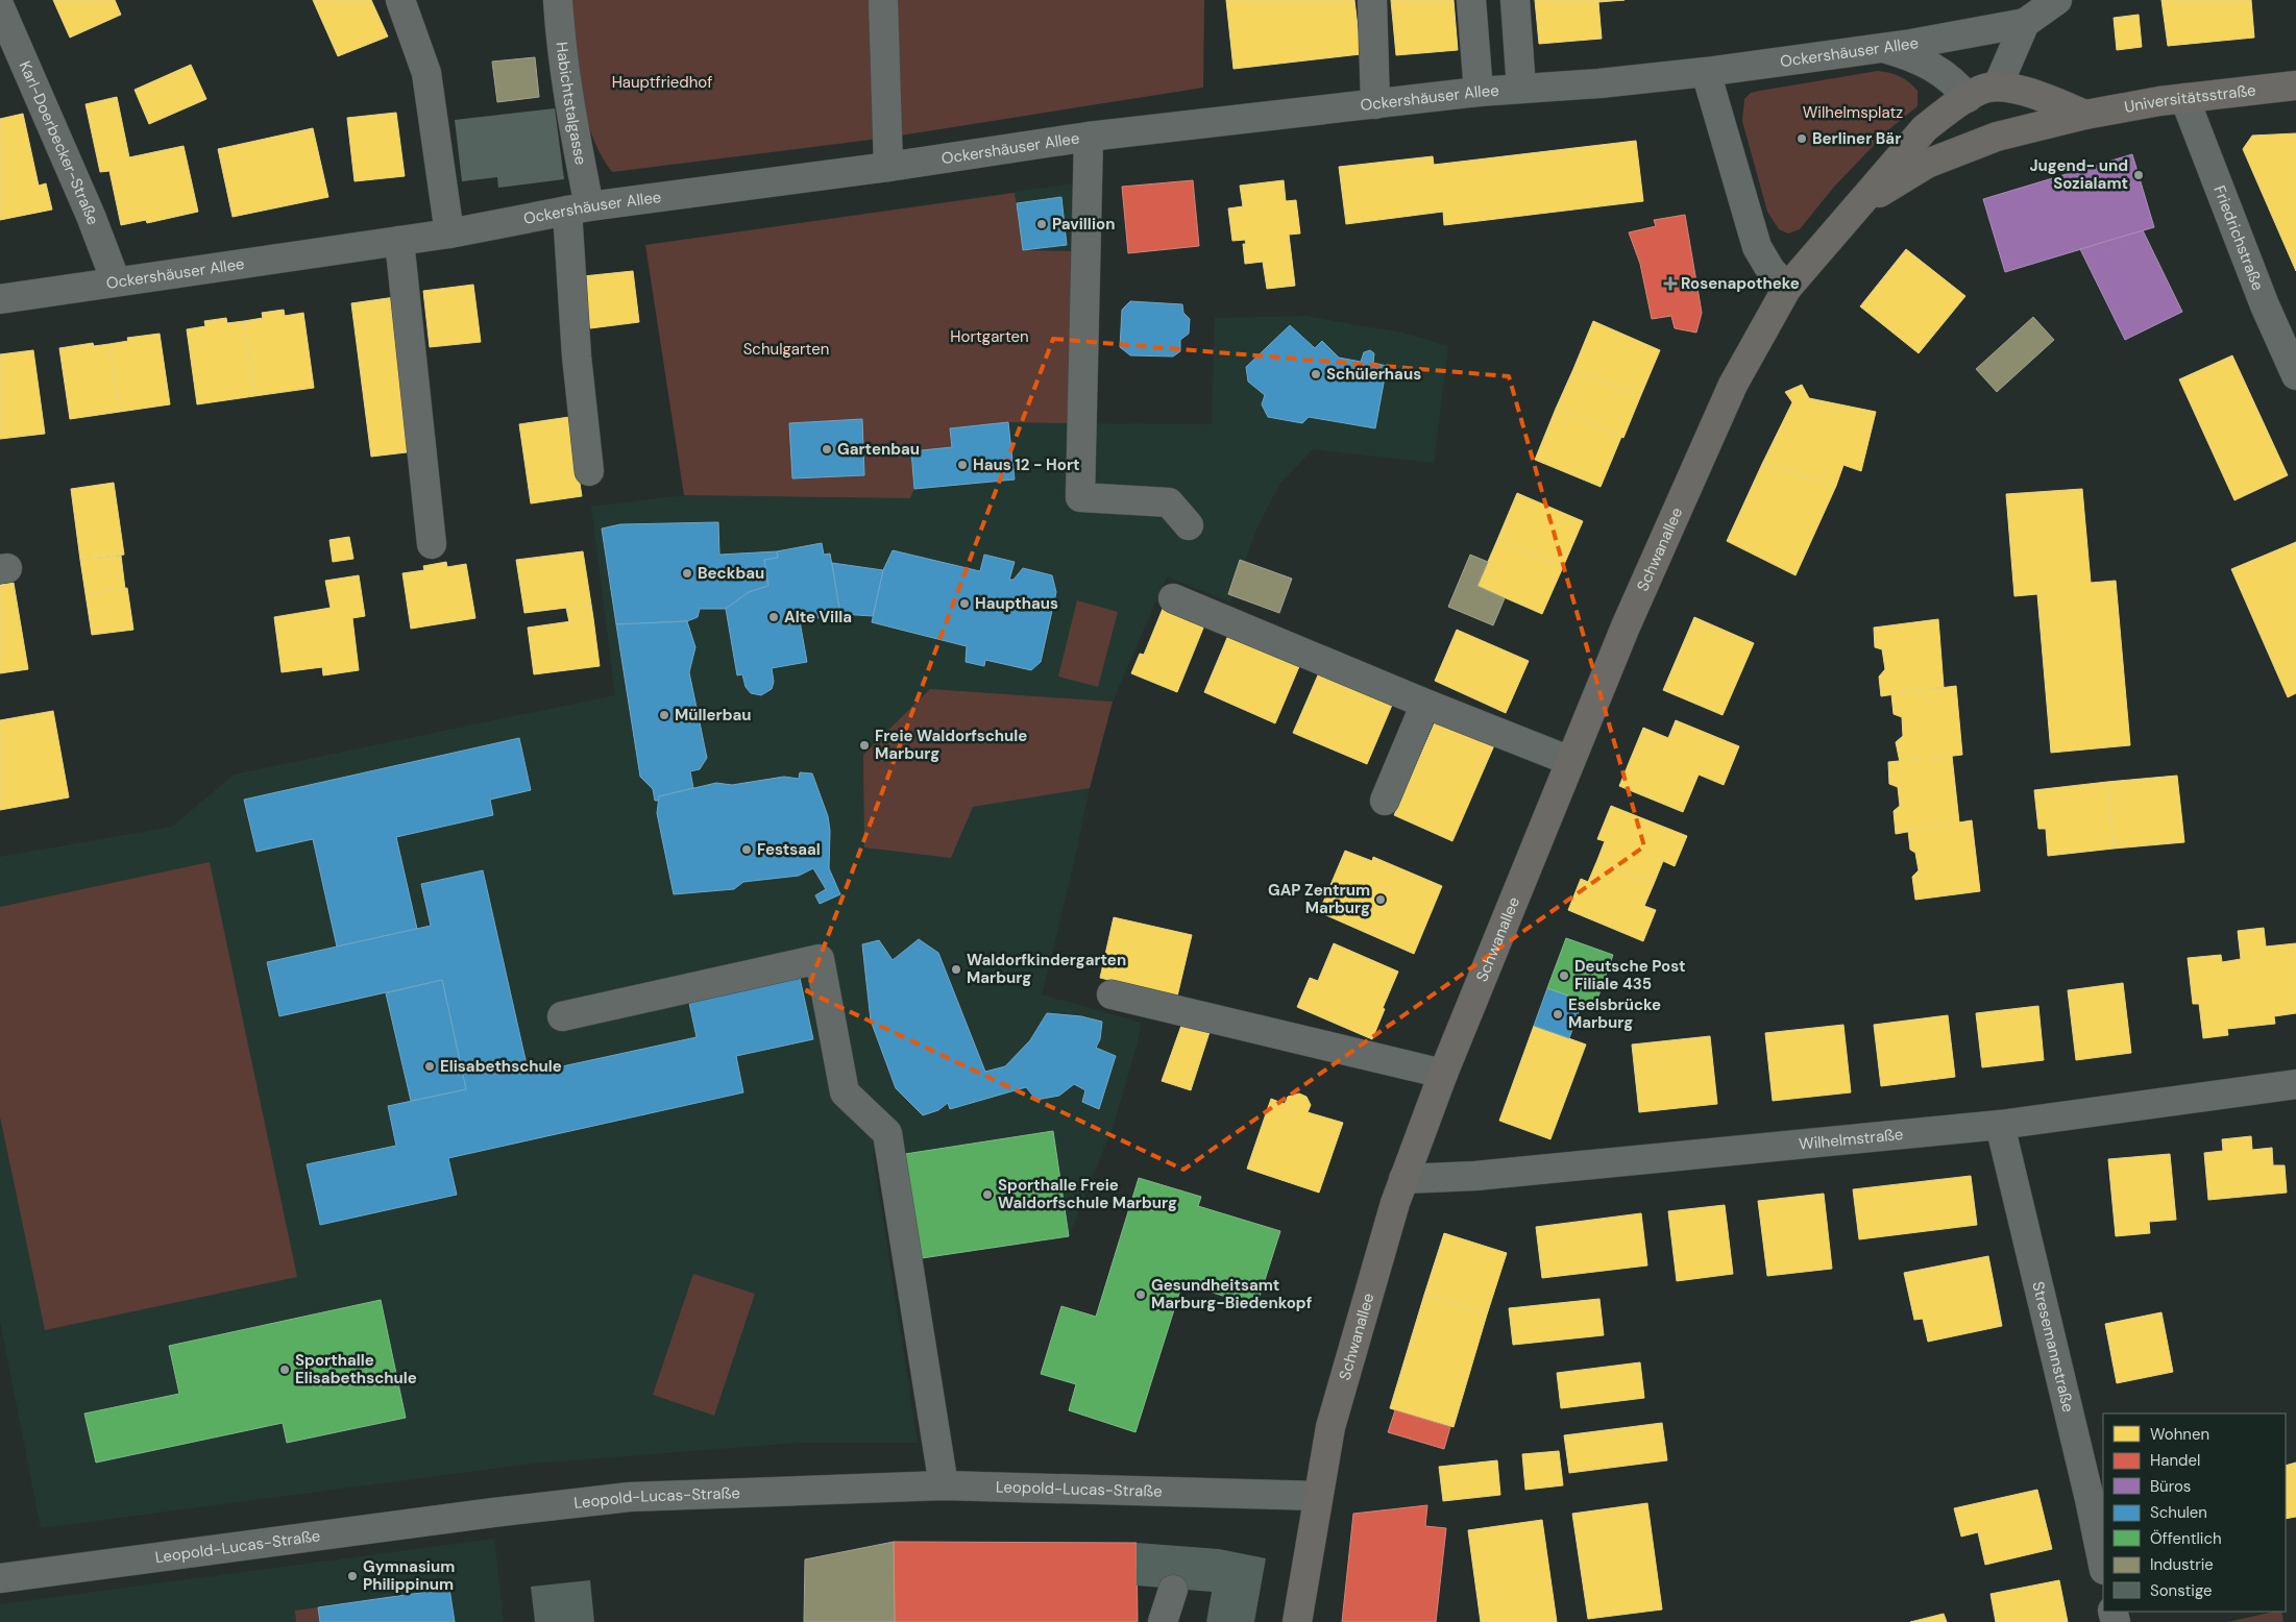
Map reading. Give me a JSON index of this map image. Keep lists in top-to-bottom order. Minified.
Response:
{"streets":{"main road":["Universitätsstraße","Schwanallee"],"street":["Ockershäuser Allee","Habichtstalgasse","Karl-Doerbecker-Straße","Friedrichstraße","Wilhelmstraße","Stresemannstraße","Leopold-Lucas-Straße"]},"crossings":[["Ockershäuser Allee","Habichtstalgasse"],["Ockershäuser Allee","Karl-Doerbecker-Straße"],["Universitätsstraße","Friedrichstraße"],["Schwanallee","Wilhelmstraße"],["Schwanallee","Leopold-Lucas-Straße"],["Wilhelmstraße","Stresemannstraße"]],"parks":["Hauptfriedhof","Wilhelmsplatz","Hortgarten","Schulgarten"],"places":{"other":["Berliner Bär","Jugend- und Sozialamt","Pavillion","Schülerhaus","Gartenbau","Haus 12 - Hort","Beckbau","Haupthaus","Alte Villa","Müllerbau","Freie Waldorfschule Marburg","Festsaal","GAP Zentrum Marburg","Waldorfkindergarten Marburg","Deutsche Post Filiale 435","Eselsbrücke Marburg","Elisabethschule","Sporthalle Freie Waldorfschule Marburg","Gesundheitsamt Marburg-Biedenkopf","Sporthalle Elisabethschule","Gymnasium Philippinum"],"health":["Rosenapotheke"]},"legend":["Wohnen","Handel","Büros","Schulen","Öffentlich","Industrie","Sonstige"]}
